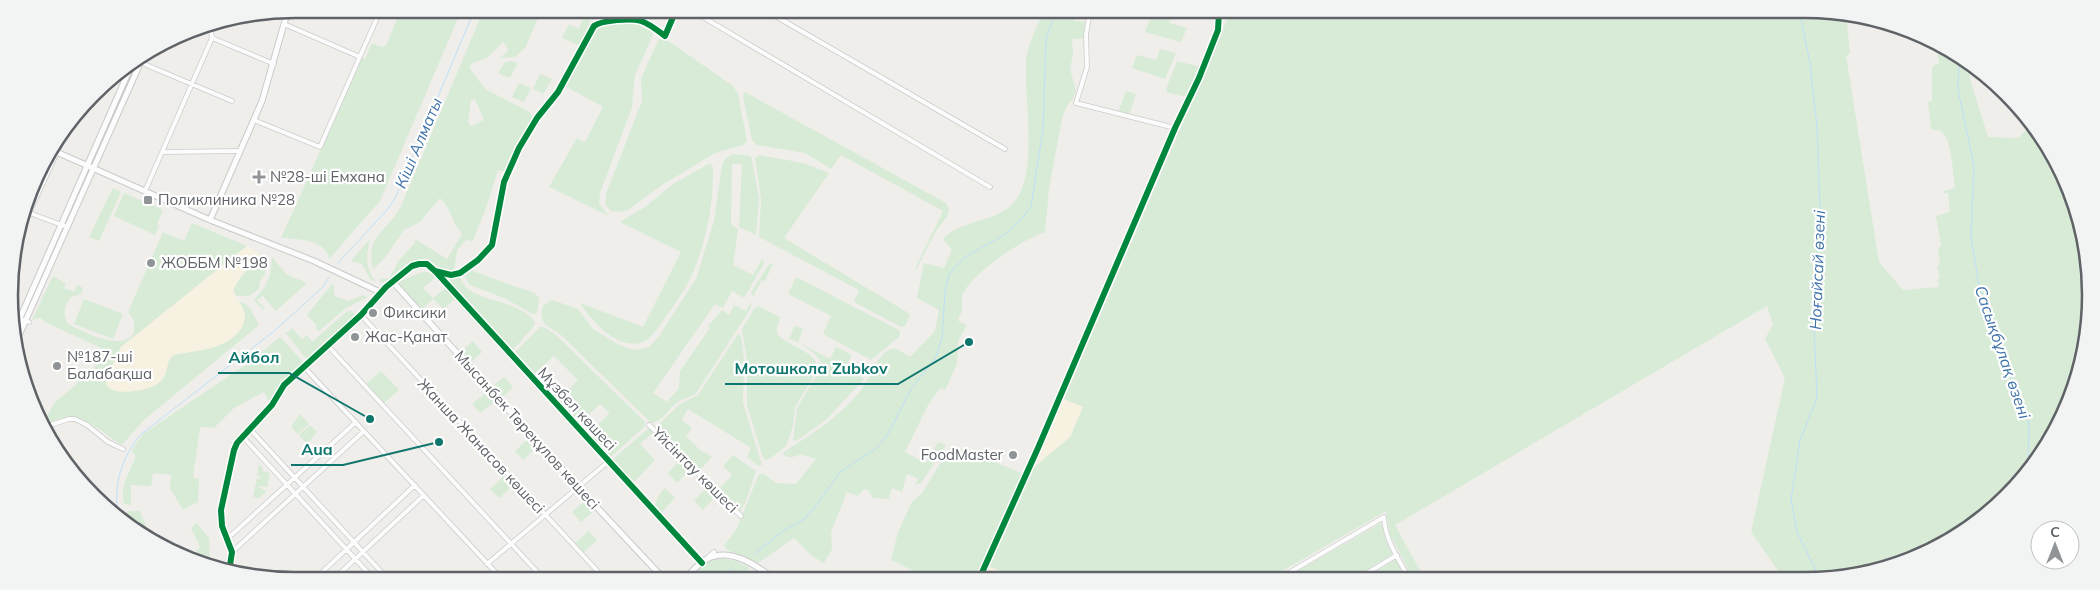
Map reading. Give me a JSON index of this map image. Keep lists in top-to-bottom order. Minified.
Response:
{"streets":{"street":["Мұзбел көшесі","Мысанбек Төреқұлов көшесі","Жанша Жанасов көшесі","Үйсінтау көшесі"]},"water":["Кіші Алматы","Ноғайсай өзені","Сасықбұлақ өзені"],"places":{"health":["№28-ші Емхана"],"transit":["Поликлиника №28"],"other":["ЖОББМ №198","Фиксики","Жас-Қанат","Мотошкола Zubkov","№187-ші Балабақша","Айбол","Aua","FoodMaster"]},"north":"top"}
